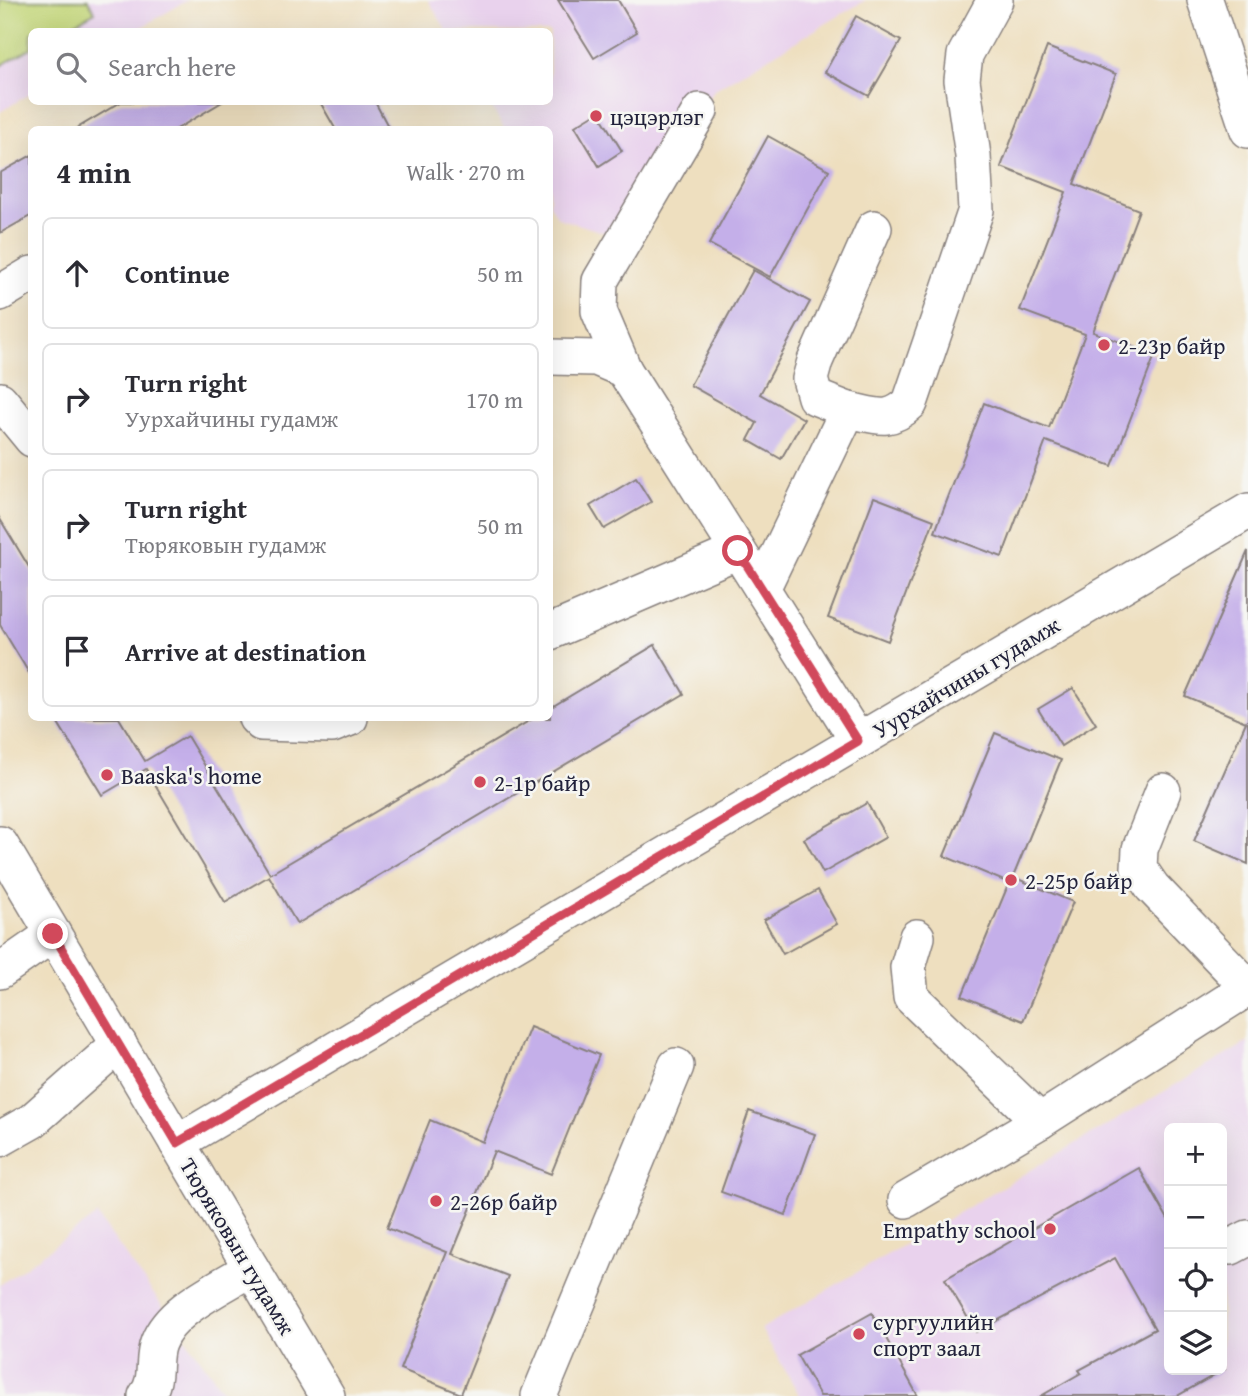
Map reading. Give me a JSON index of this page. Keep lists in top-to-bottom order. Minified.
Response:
{"streets":{"street":["Уурхайчины гудамж","Тюряковын гудамж"]},"crossings":[["Уурхайчины гудамж","Тюряковын гудамж"]],"places":["цэцэрлэг","2-23р байр","Baaska's home","2-1р байр","2-25р байр","2-26р байр","Empathy school","сургуулийн спорт заал"],"page":{"search":"Search here","heading":["4 min","Walk · 270 m"],"list":[["Continue","50 m"],["Turn right","Уурхайчины гудамж","170 m"],["Turn right","Тюряковын гудамж","50 m"],"Arrive at destination"],"map_buttons":["+","−"]}}
